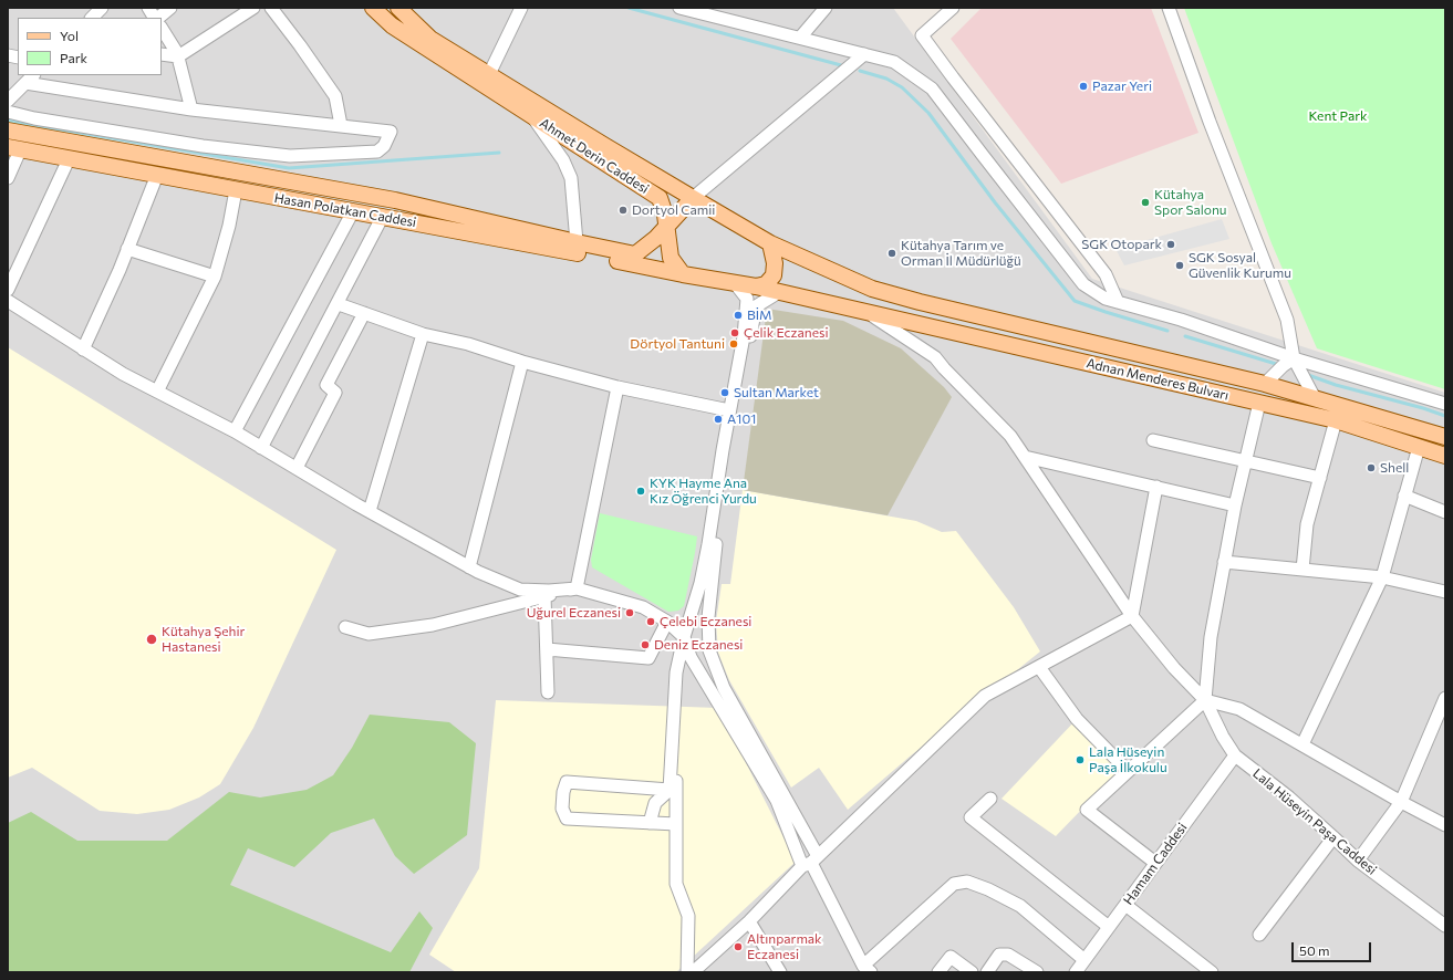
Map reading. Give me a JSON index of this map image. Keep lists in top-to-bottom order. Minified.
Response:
{"streets":{"main road":["Ahmet Derin Caddesi","Hasan Polatkan Caddesi","Adnan Menderes Bulvarı"],"street":["Lala Hüseyin Paşa Caddesi","Hamam Caddesi"]},"crossings":[["Ahmet Derin Caddesi","Hasan Polatkan Caddesi"],["Ahmet Derin Caddesi","Adnan Menderes Bulvarı"],["Lala Hüseyin Paşa Caddesi","Hamam Caddesi"]],"parks":["Kent Park"],"places":["Pazar Yeri","Kütahya Spor Salonu","Dortyol Camii","SGK Otopark","Kütahya Tarım ve Orman İl Müdürlüğü","SGK Sosyal Güvenlik Kurumu","BİM","Çelik Eczanesi","Dörtyol Tantuni","Sultan Market","A101","Shell","KYK Hayme Ana Kız Öğrenci Yurdu","Uğurel Eczanesi","Çelebi Eczanesi","Kütahya Şehir Hastanesi","Deniz Eczanesi","Lala Hüseyin Paşa İlkokulu","Altınparmak Eczanesi"],"legend":["Yol","Park"],"scale_bar":"50 m"}
